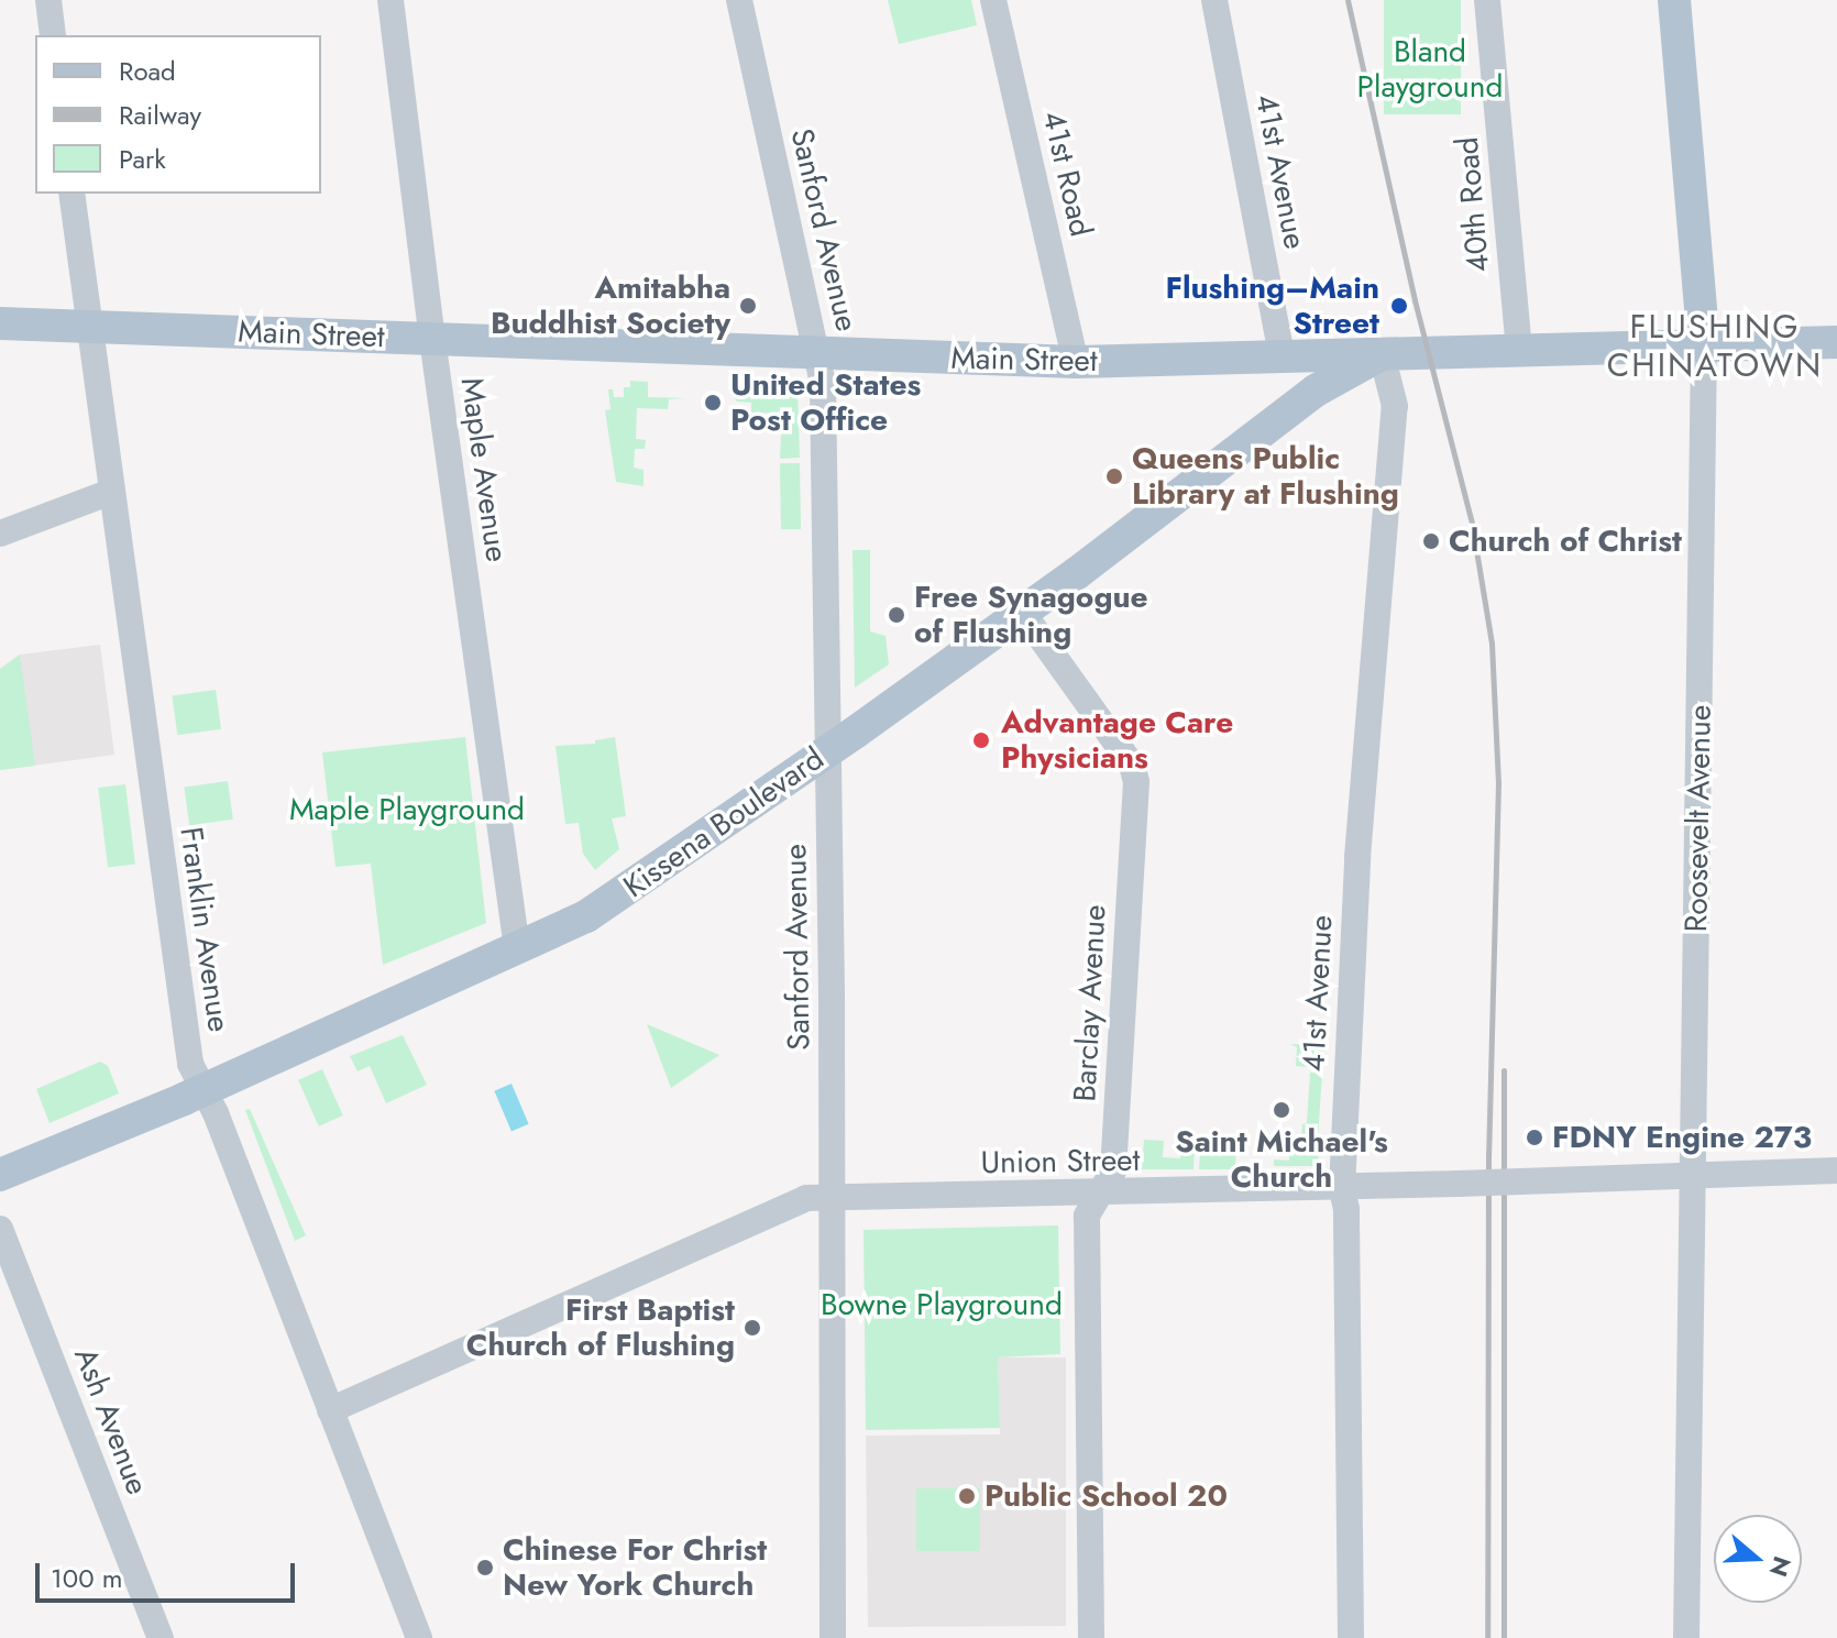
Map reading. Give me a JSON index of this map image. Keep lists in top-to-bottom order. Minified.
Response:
{"streets":{"main road":["Main Street","Roosevelt Avenue","Kissena Boulevard"],"street":["41st Avenue","41st Road","40th Road","Sanford Avenue","Maple Avenue","Franklin Avenue","Barclay Avenue","Union Street","Ash Avenue"]},"crossings":[["41st Avenue","Main Street"],["41st Avenue","Kissena Boulevard"],["41st Avenue","Union Street"],["41st Road","Main Street"],["40th Road","Main Street"],["Sanford Avenue","Main Street"],["Sanford Avenue","Kissena Boulevard"],["Sanford Avenue","Union Street"],["Main Street","Maple Avenue"],["Main Street","Roosevelt Avenue"],["Main Street","Kissena Boulevard"],["Main Street","Franklin Avenue"],["Maple Avenue","Kissena Boulevard"],["Roosevelt Avenue","Union Street"],["Kissena Boulevard","Franklin Avenue"],["Kissena Boulevard","Barclay Avenue"],["Franklin Avenue","Union Street"],["Barclay Avenue","Union Street"]],"districts":["FLUSHING CHINATOWN"],"parks":["Bland Playground","Maple Playground","Bowne Playground"],"places":["Amitabha Buddhist Society","Flushing–Main Street","United States Post Office","Queens Public Library at Flushing","Church of Christ","Free Synagogue of Flushing","Advantage Care Physicians","Saint Michael's Church","FDNY Engine 273","First Baptist Church of Flushing","Public School 20","Chinese For Christ New York Church"],"legend":["Road","Railway","Park"],"scale_bar":"100 m","north":"right"}
